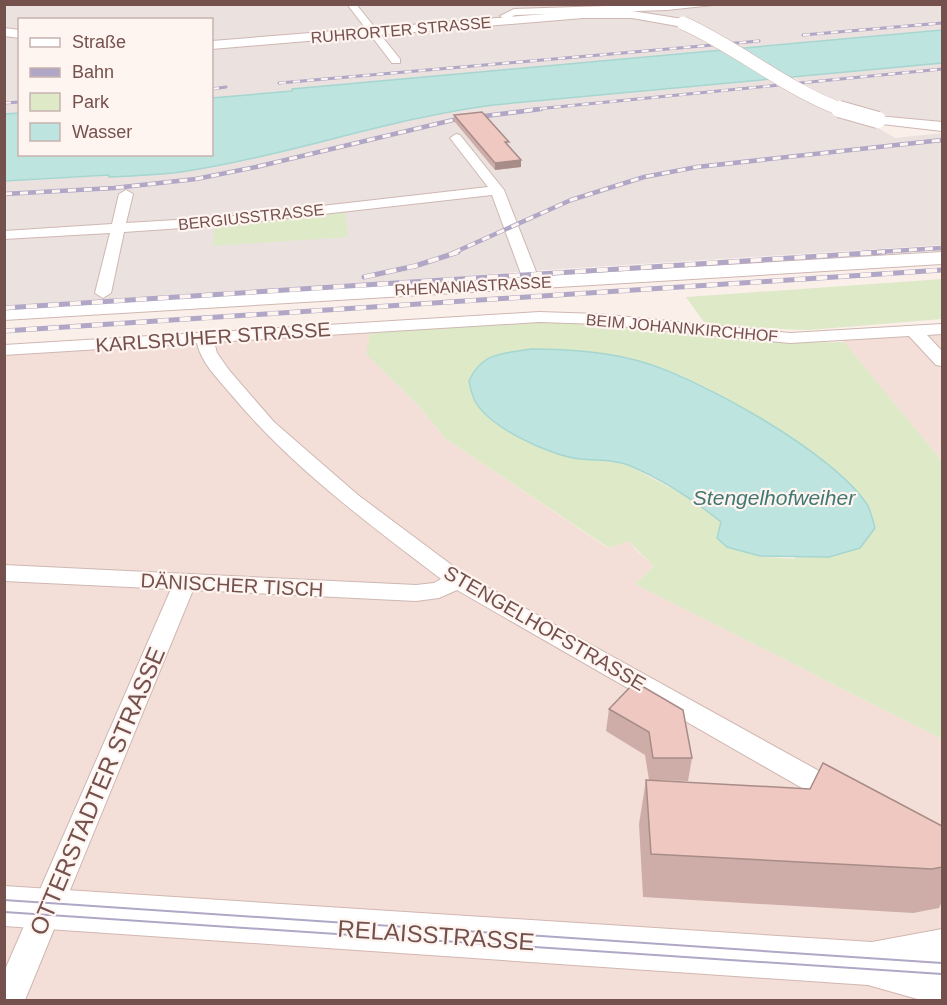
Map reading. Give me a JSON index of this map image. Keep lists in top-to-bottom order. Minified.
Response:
{"streets":{"main road":["RELAISSTRASSE"],"street":["RUHRORTER STRASSE","BERGIUSSTRASSE","RHENANIASTRASSE","BEIM JOHANNKIRCHHOF","KARLSRUHER STRASSE","DÄNISCHER TISCH","STENGELHOFSTRASSE","OTTERSTADTER STRASSE"]},"crossings":[["BEIM JOHANNKIRCHHOF","KARLSRUHER STRASSE"],["KARLSRUHER STRASSE","STENGELHOFSTRASSE"],["DÄNISCHER TISCH","STENGELHOFSTRASSE"],["DÄNISCHER TISCH","OTTERSTADTER STRASSE"],["OTTERSTADTER STRASSE","RELAISSTRASSE"]],"water":["Stengelhofweiher"],"legend":["Straße","Bahn","Park","Wasser"]}
